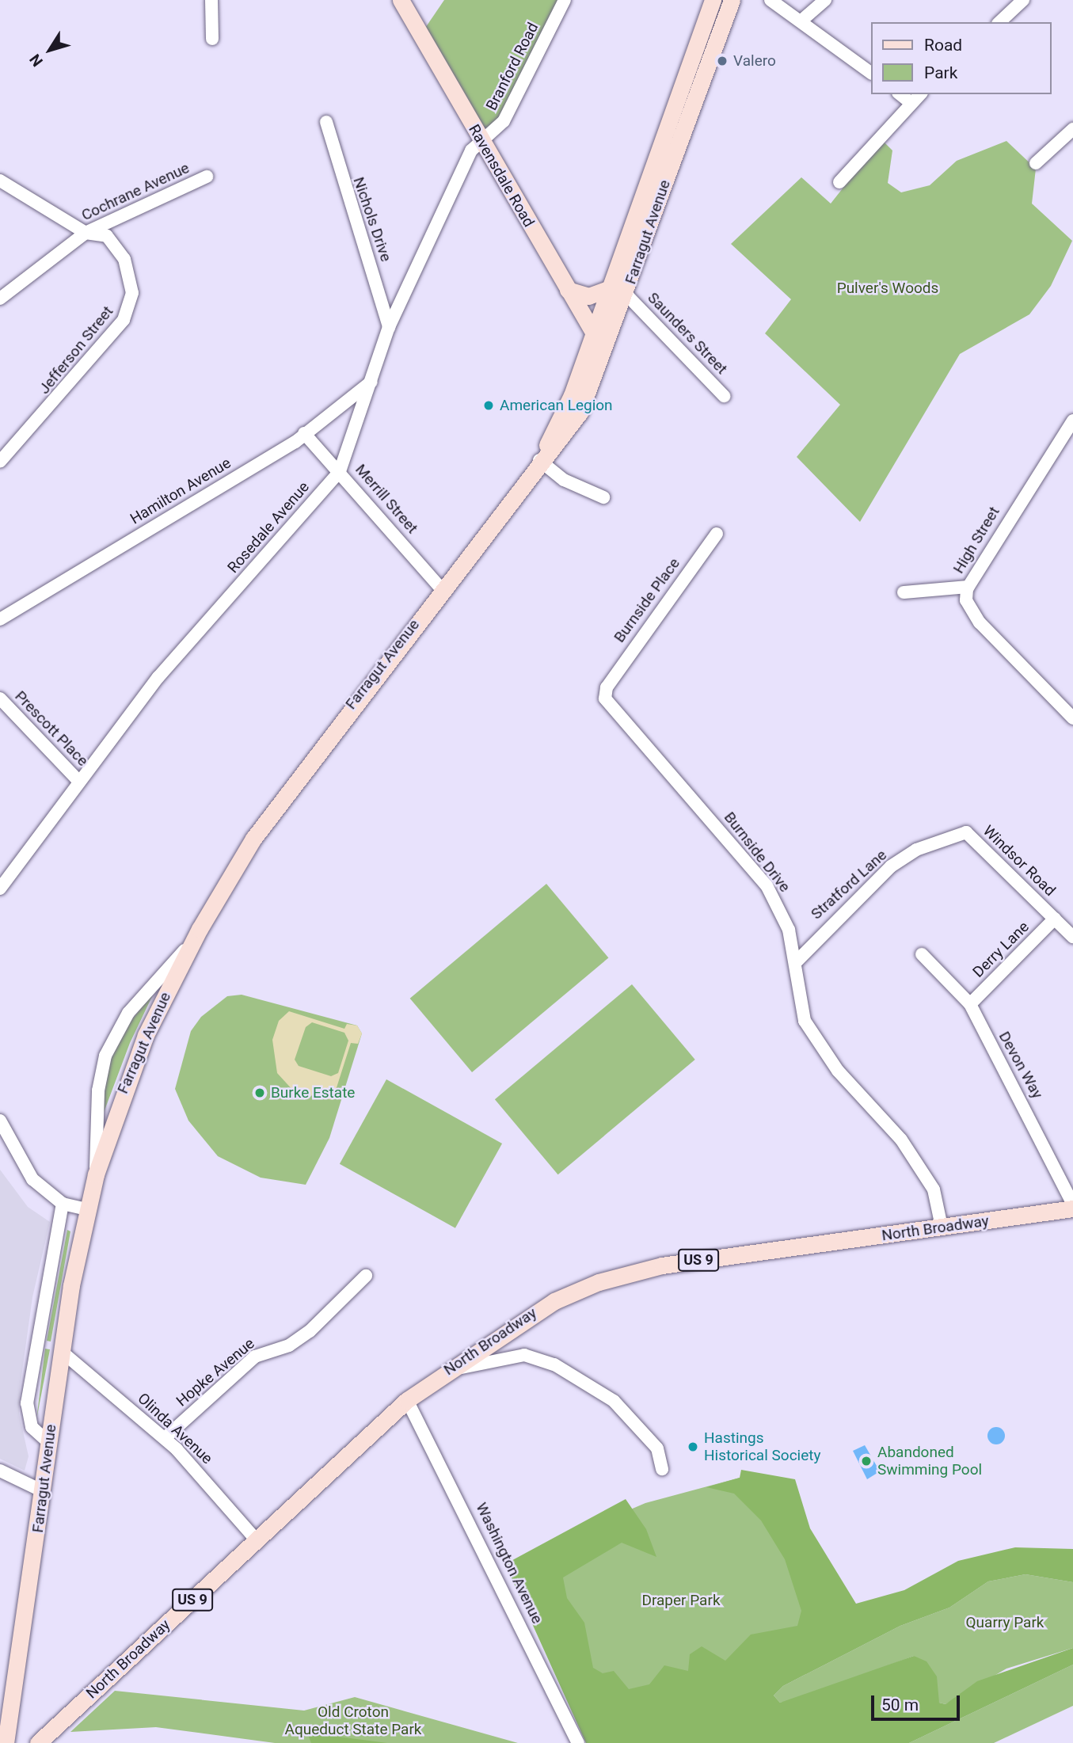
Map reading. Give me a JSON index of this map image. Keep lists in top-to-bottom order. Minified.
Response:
{"streets":{"main road":["Ravensdale Road","Farragut Avenue","North Broadway","US 9"],"street":["Branford Road","Cochrane Avenue","Nichols Drive","Saunders Street","Jefferson Street","Hamilton Avenue","Merrill Street","Rosedale Avenue","High Street","Burnside Place","Prescott Place","Burnside Drive","Windsor Road","Stratford Lane","Derry Lane","Devon Way","Hopke Avenue","Olinda Avenue","Washington Avenue"]},"crossings":[["Branford Road","Ravensdale Road"],["Branford Road","Rosedale Avenue"],["Ravensdale Road","Farragut Avenue"],["Ravensdale Road","Rosedale Avenue"],["Cochrane Avenue","Jefferson Street"],["Nichols Drive","Rosedale Avenue"],["Farragut Avenue","Saunders Street"],["Farragut Avenue","Merrill Street"],["Farragut Avenue","Olinda Avenue"],["Hamilton Avenue","Merrill Street"],["Hamilton Avenue","Rosedale Avenue"],["Merrill Street","Rosedale Avenue"],["Rosedale Avenue","Prescott Place"],["Burnside Place","Burnside Drive"],["Burnside Drive","Stratford Lane"],["Burnside Drive","North Broadway"],["Windsor Road","Stratford Lane"],["Windsor Road","Derry Lane"],["Derry Lane","Devon Way"],["Devon Way","North Broadway"],["North Broadway","Olinda Avenue"],["North Broadway","Washington Avenue"],["Hopke Avenue","Olinda Avenue"]],"parks":["Pulver's Woods","Draper Park","Quarry Park","Old Croton Aqueduct State Park"],"places":["Valero","American Legion","Burke Estate","Hastings Historical Society","Abandoned Swimming Pool"],"legend":["Road","Park"],"scale_bar":"50 m","north":"bottom left"}
